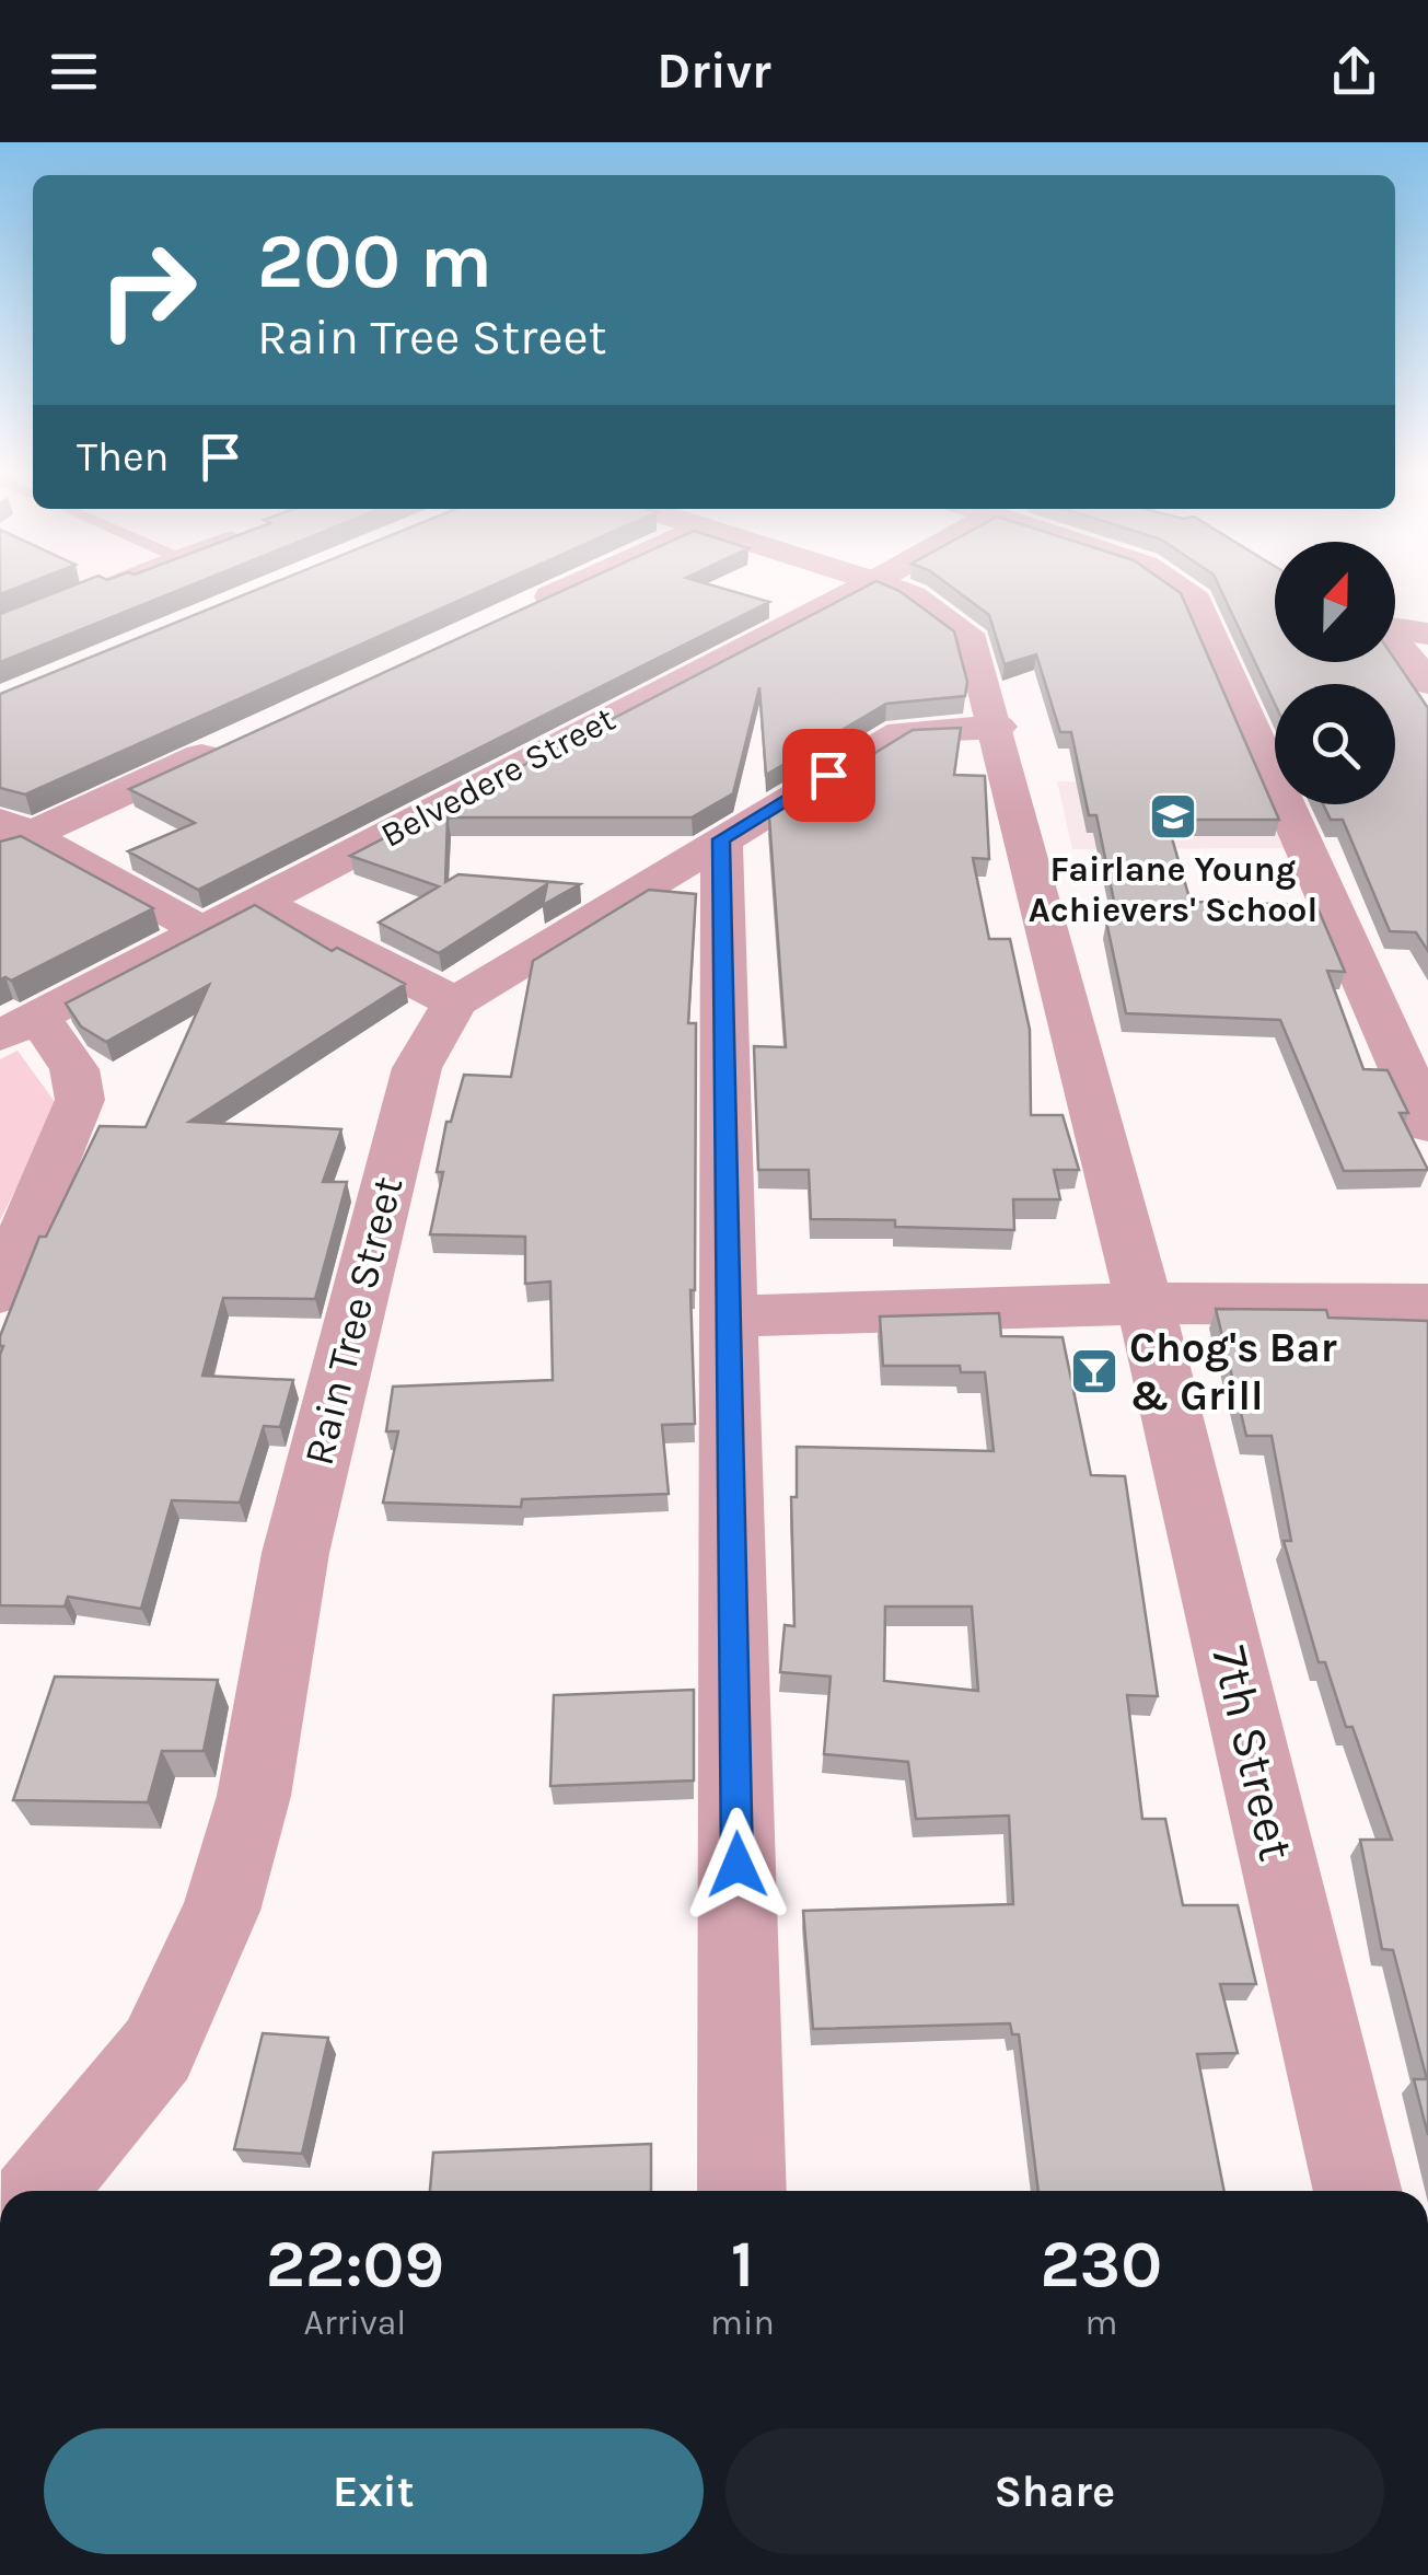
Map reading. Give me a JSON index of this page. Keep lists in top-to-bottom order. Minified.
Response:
{"streets":{"street":["Belvedere Street","Rain Tree Street","7th Street"]},"crossings":[["Rain Tree Street","7th Street"]],"places":{"school or university":["Fairlane Young Achievers' School"],"bar":["Chog's Bar & Grill"]},"north":"top","page":{"header":"Drivr","turn":["200 m","Rain Tree Street"],"then":"Then","eta":["22:09","Arrival","1","min","230","m"],"buttons":["Exit","Share"]}}
